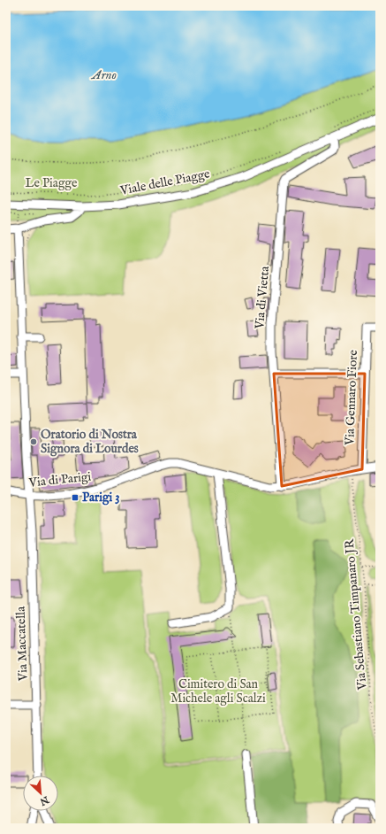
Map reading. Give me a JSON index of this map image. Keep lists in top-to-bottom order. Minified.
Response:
{"streets":{"street":["Viale delle Piagge","Via di Vietta","Via Gennaro Fiore","Via di Parigi","Via Maccatella"],"path":["Via Sebastiano Timpanaro JR"]},"crossings":[["Viale delle Piagge","Via di Vietta"],["Via di Vietta","Via di Parigi"],["Via Gennaro Fiore","Via di Parigi"],["Via di Parigi","Via Sebastiano Timpanaro JR"],["Via di Parigi","Via Maccatella"]],"water":["Arno"],"parks":["Le Piagge","Cimitero di San Michele agli Scalzi"],"places":{"other":["Oratorio di Nostra Signora di Lourdes"],"transit":["Parigi 3"]},"north":"bottom right"}
